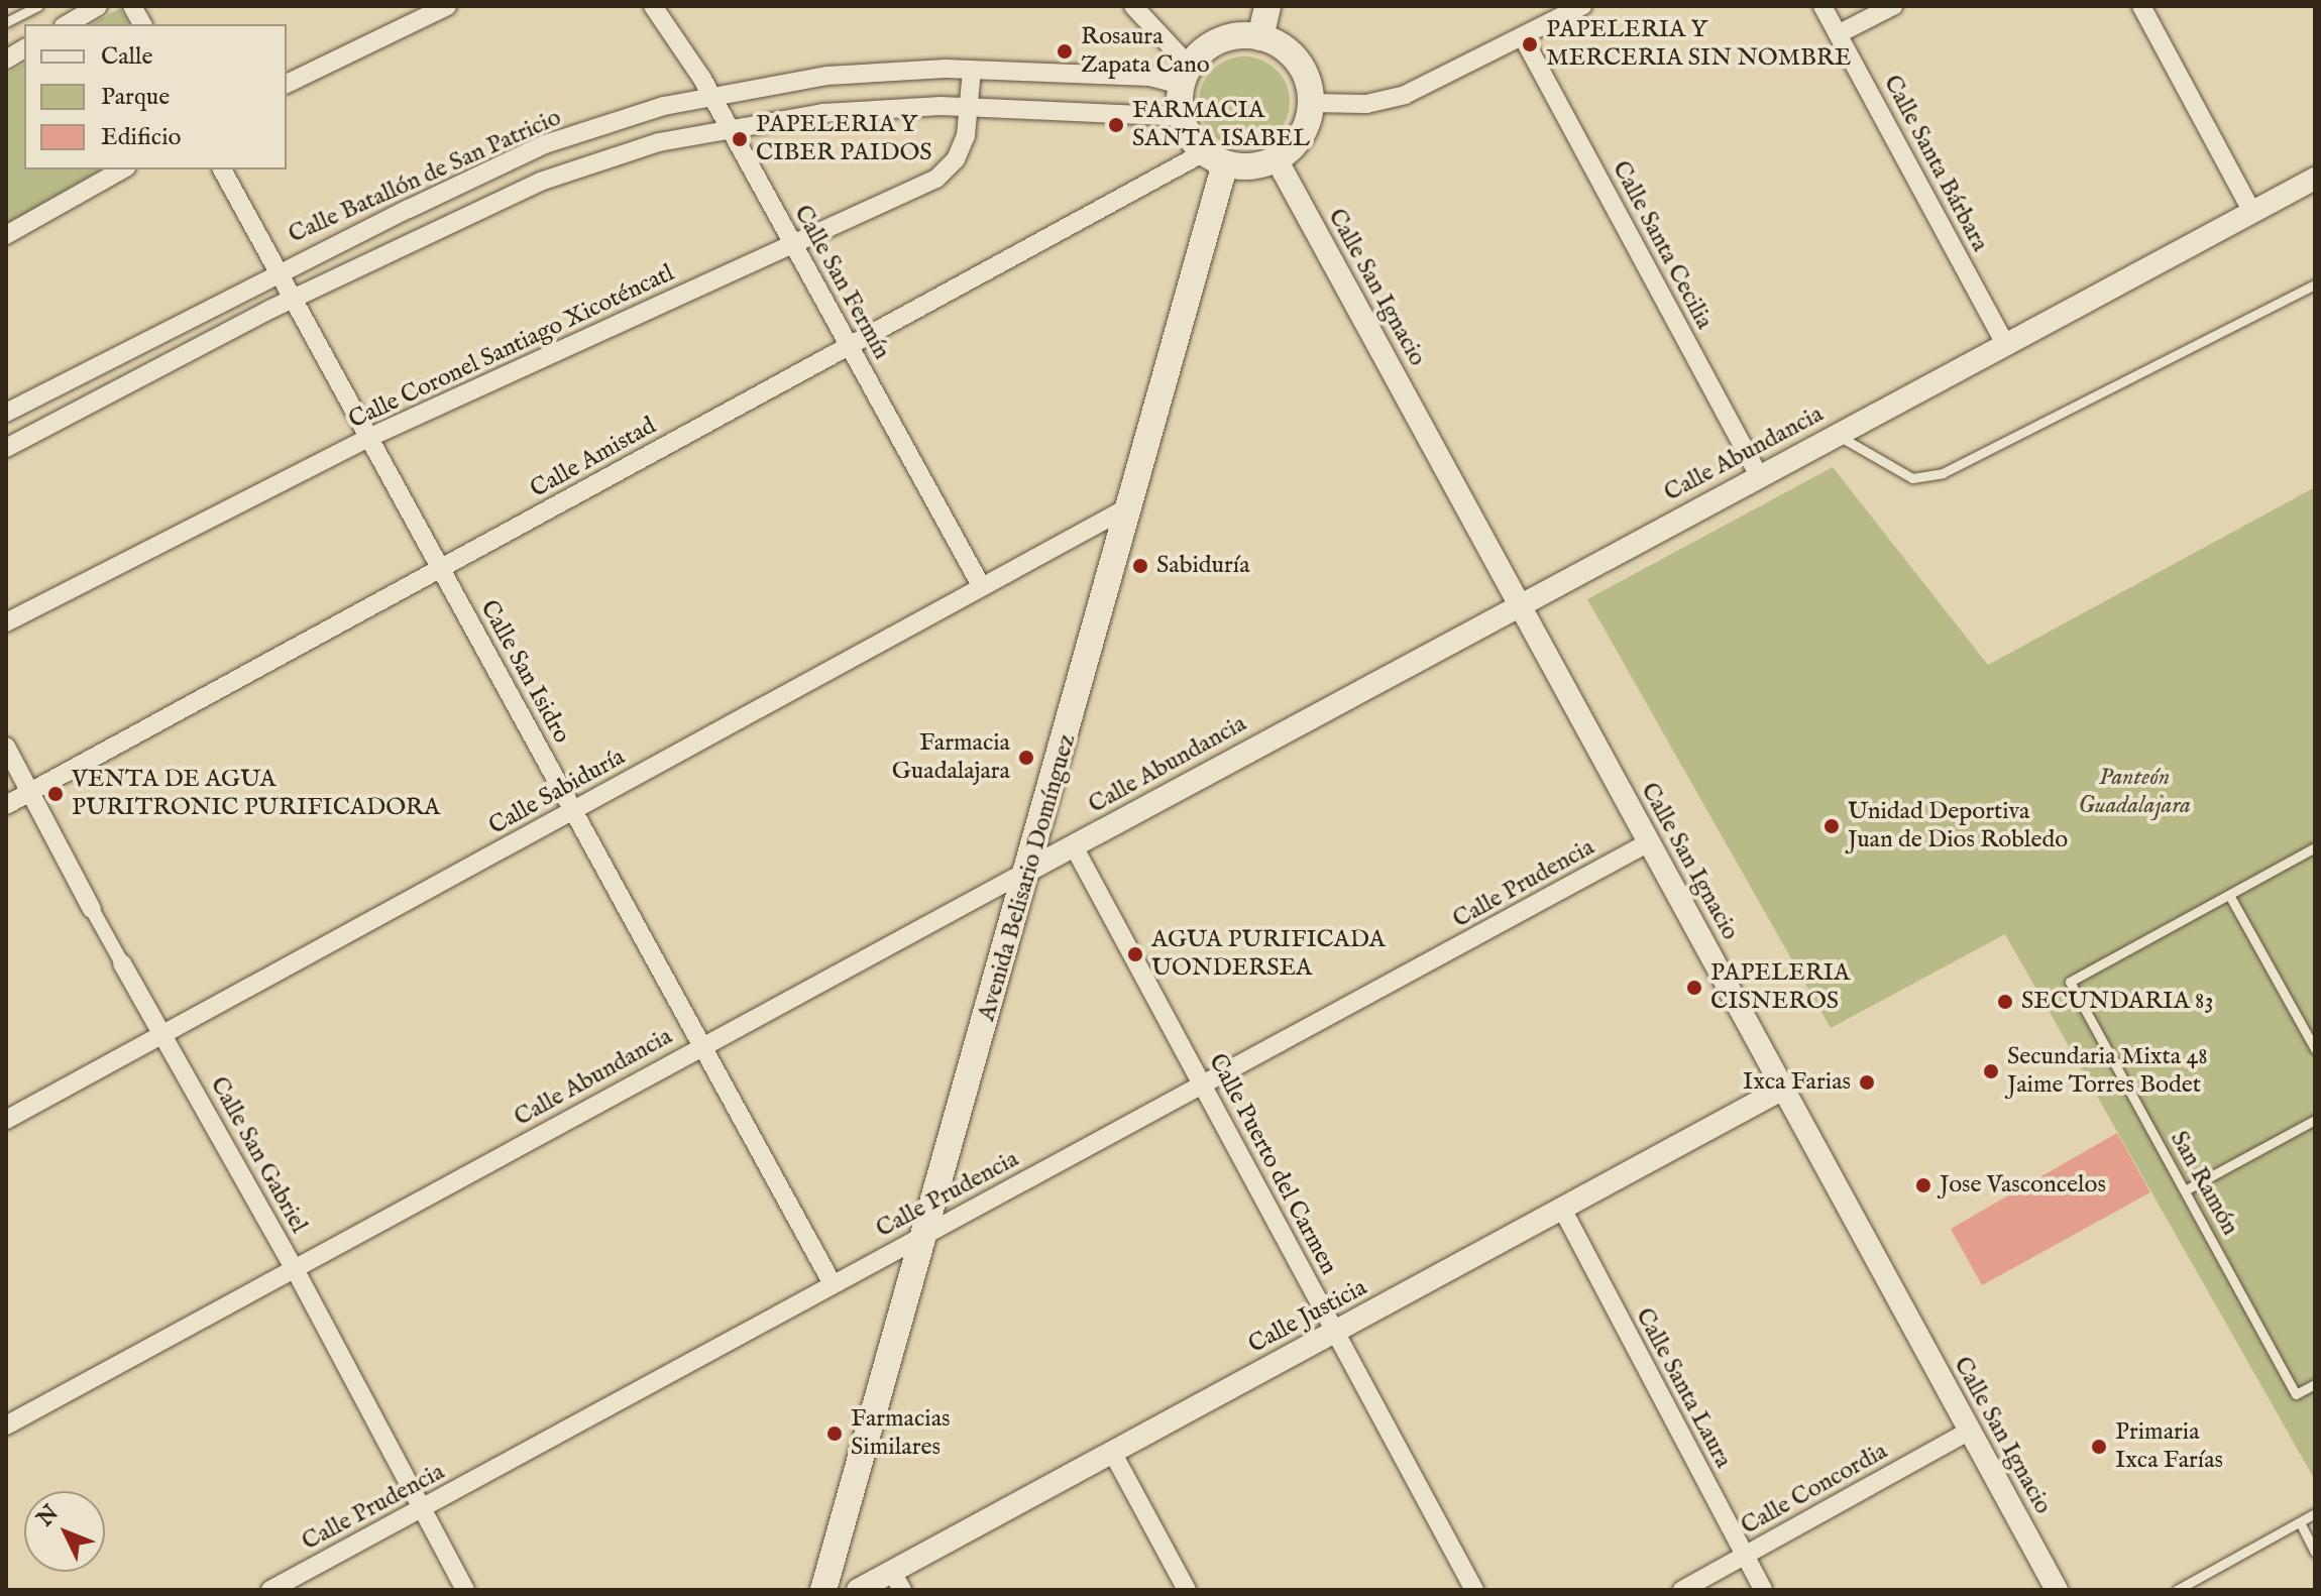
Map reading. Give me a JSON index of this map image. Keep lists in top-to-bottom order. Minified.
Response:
{"streets":{"main road":["Avenida Belisario Domínguez"],"street":["Calle Santa Bárbara","Calle Batallón de San Patricio","Calle Santa Cecilia","Calle San Fermín","Calle San Ignacio","Calle Coronel Santiago Xicoténcatl","Calle Abundancia","Calle Amistad","Calle San Isidro","Calle Sabiduría","Calle Prudencia","Calle San Gabriel","Calle Puerto del Carmen","Calle Justicia","Calle Santa Laura","Calle Concordia"],"lane":["San Ramón"]},"crossings":[["Calle Santa Bárbara","Calle Abundancia"],["Calle Batallón de San Patricio","Calle San Fermín"],["Calle Batallón de San Patricio","Calle San Ignacio"],["Calle Batallón de San Patricio","Calle Coronel Santiago Xicoténcatl"],["Calle Batallón de San Patricio","Calle Amistad"],["Calle Batallón de San Patricio","Calle San Isidro"],["Calle Batallón de San Patricio","Avenida Belisario Domínguez"],["Calle Santa Cecilia","Calle Abundancia"],["Calle San Fermín","Calle Coronel Santiago Xicoténcatl"],["Calle San Fermín","Calle Amistad"],["Calle San Fermín","Calle Sabiduría"],["Calle San Ignacio","Calle Abundancia"],["Calle San Ignacio","Calle Amistad"],["Calle San Ignacio","Avenida Belisario Domínguez"],["Calle San Ignacio","Calle Prudencia"],["Calle San Ignacio","Calle Justicia"],["Calle San Ignacio","Calle Concordia"],["Calle Coronel Santiago Xicoténcatl","Calle San Isidro"],["Calle Abundancia","Calle San Isidro"],["Calle Abundancia","Avenida Belisario Domínguez"],["Calle Abundancia","Calle San Gabriel"],["Calle Abundancia","Calle Puerto del Carmen"],["Calle Amistad","Calle San Isidro"],["Calle Amistad","Avenida Belisario Domínguez"],["Calle Amistad","Calle San Gabriel"],["Calle San Isidro","Calle Sabiduría"],["Calle San Isidro","Calle Prudencia"],["Calle Sabiduría","Avenida Belisario Domínguez"],["Calle Sabiduría","Calle San Gabriel"],["Avenida Belisario Domínguez","Calle Prudencia"],["Calle Prudencia","Calle San Gabriel"],["Calle Prudencia","Calle Puerto del Carmen"],["Calle Puerto del Carmen","Calle Justicia"],["Calle Justicia","Calle Santa Laura"],["Calle Santa Laura","Calle Concordia"]],"parks":["Panteón Guadalajara"],"places":["PAPELERIA Y MERCERIA SIN NOMBRE","Rosaura Zapata Cano","FARMACIA SANTA ISABEL","PAPELERIA Y CIBER PAIDOS","Sabiduría","Farmacia Guadalajara","VENTA DE AGUA PURITRONIC PURIFICADORA","Unidad Deportiva Juan de Dios Robledo","AGUA PURIFICADA UONDERSEA","PAPELERIA CISNEROS","SECUNDARIA 83","Secundaria Mixta 48 Jaime Torres Bodet","Ixca Farias","Jose Vasconcelos","Farmacias Similares","Primaria Ixca Farías"],"legend":["Calle","Parque","Edificio"],"north":"top left"}
